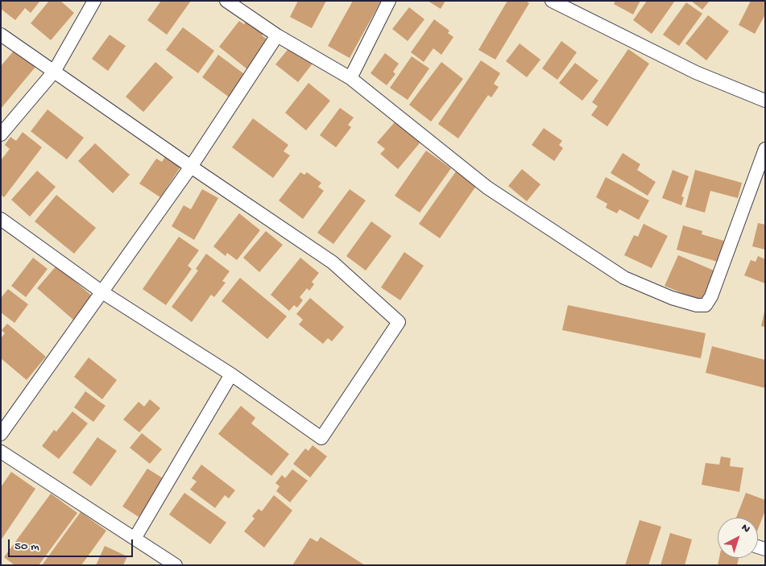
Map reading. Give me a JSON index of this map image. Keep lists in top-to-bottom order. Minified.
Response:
{"scale_bar":"50 m","north":"top right"}
